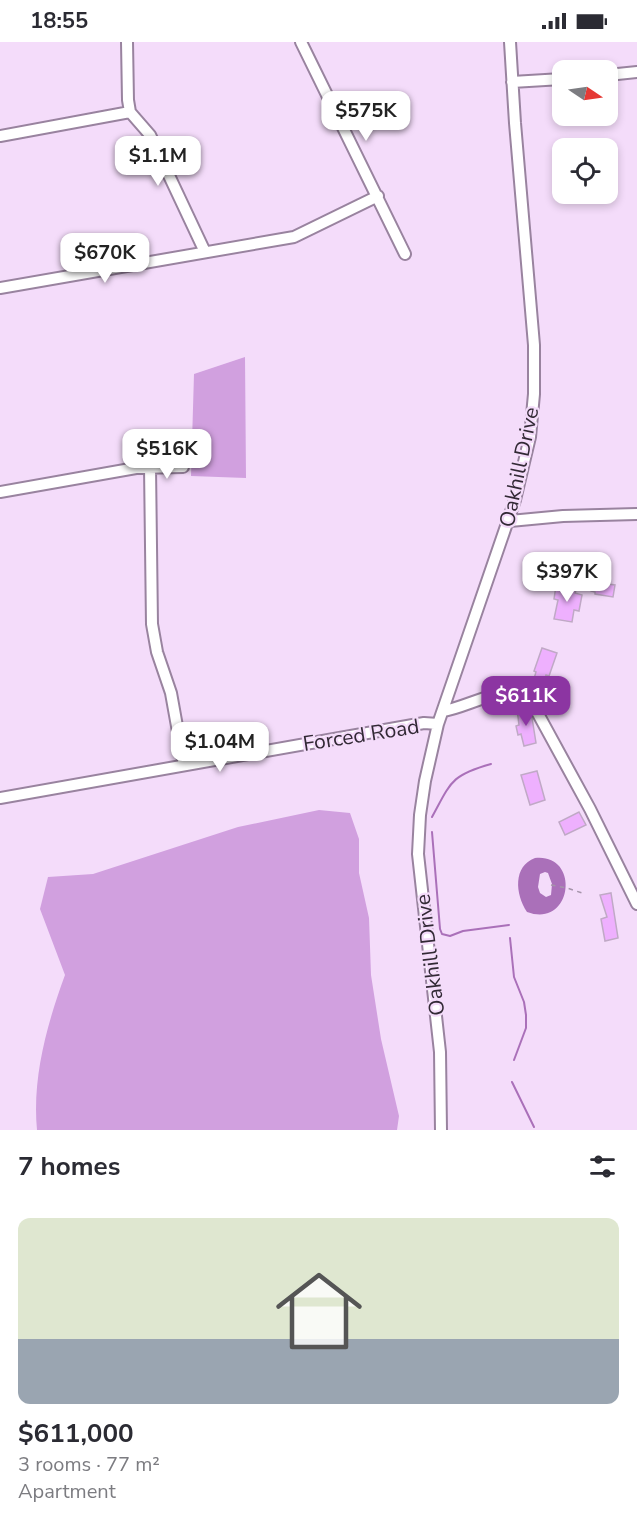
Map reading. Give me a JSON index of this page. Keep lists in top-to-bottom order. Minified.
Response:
{"streets":{"street":["Oakhill Drive","Forced Road"]},"crossings":[["Oakhill Drive","Forced Road"]],"north":"right","page":{"status":"18:55","price":["$575K","$1.1M","$670K","$516K","$397K","$611K","$1.04M"],"heading":"7 homes","list":[{"name":"$611,000","note":"3 rooms · 77 m² · Apartment"}]}}
